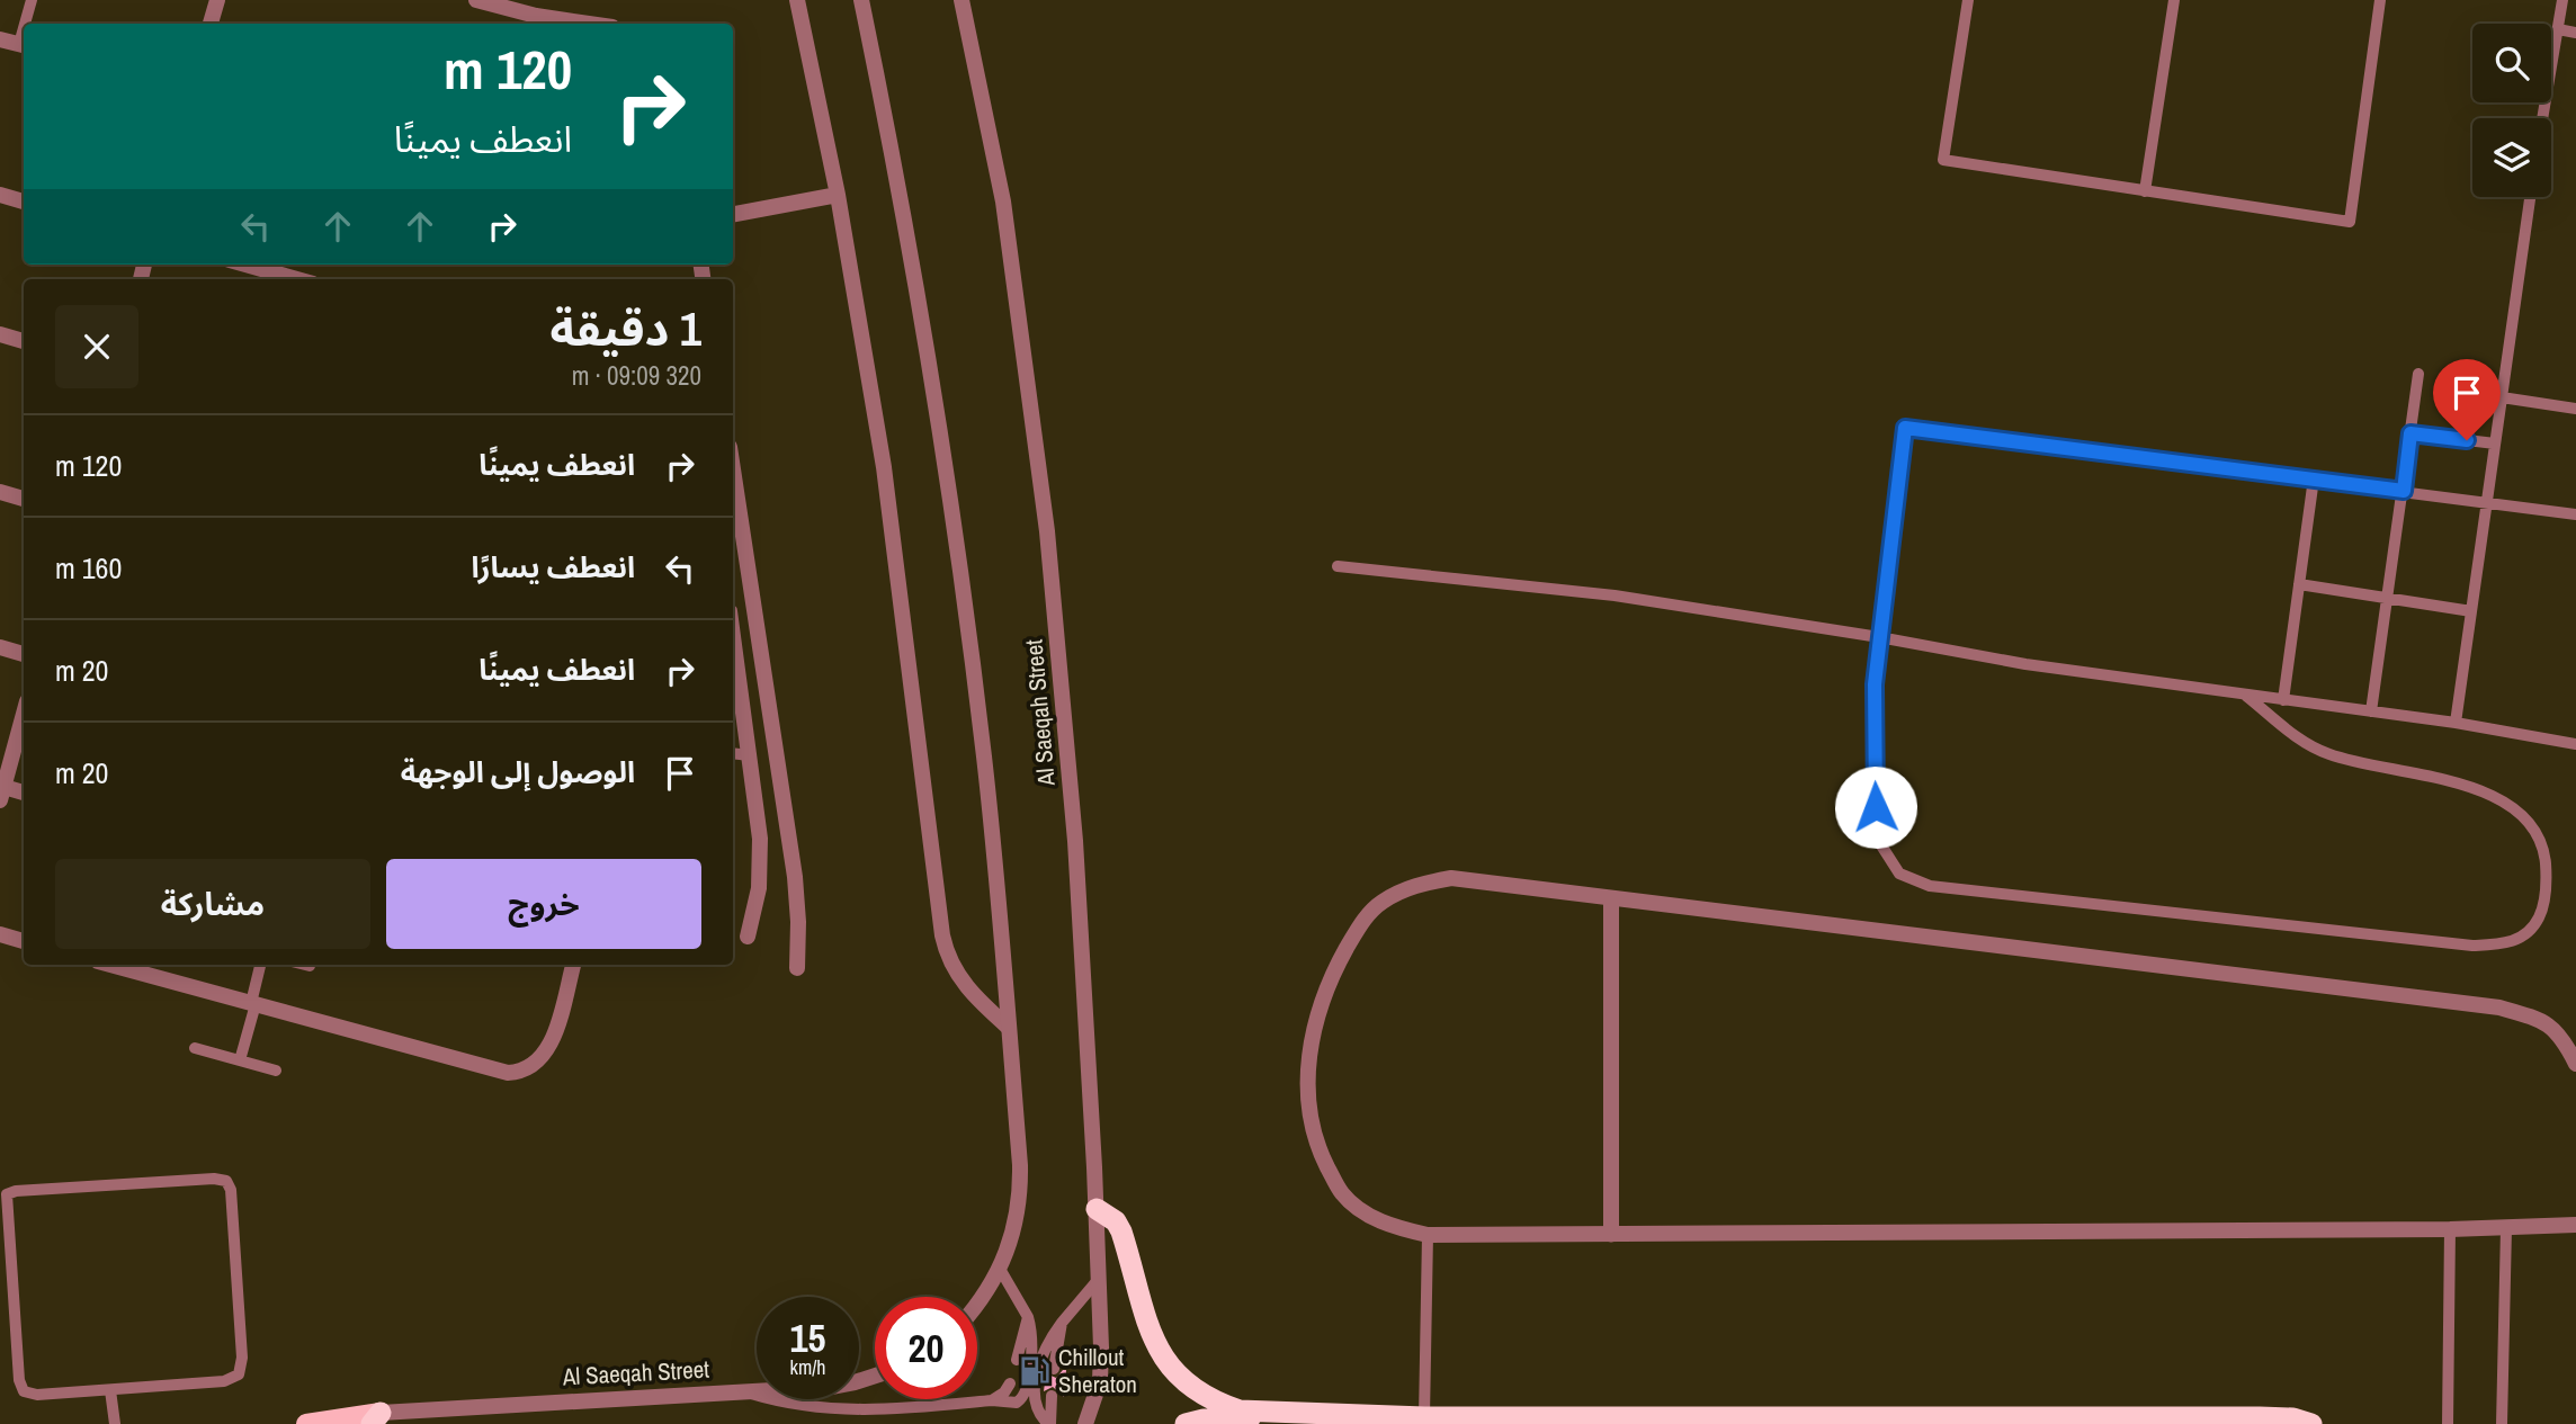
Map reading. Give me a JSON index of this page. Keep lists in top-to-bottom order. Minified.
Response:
{"streets":{"street":["Al Saeqah Street"]},"places":{"fuel station":["Chillout Sheraton"]},"page":{"turn":["120 m","انعطف يمينًا"],"heading":["1 دقيقة","320 m · 09:09"],"list":[{"name":"انعطف يمينًا","value":"120 m"},{"name":"انعطف يسارًا","value":"160 m"},{"name":"انعطف يمينًا","value":"20 m"},{"name":"الوصول إلى الوجهة","value":"20 m"}],"buttons":["خروج","مشاركة"],"speed":"15 km/h","limit":"20"}}
